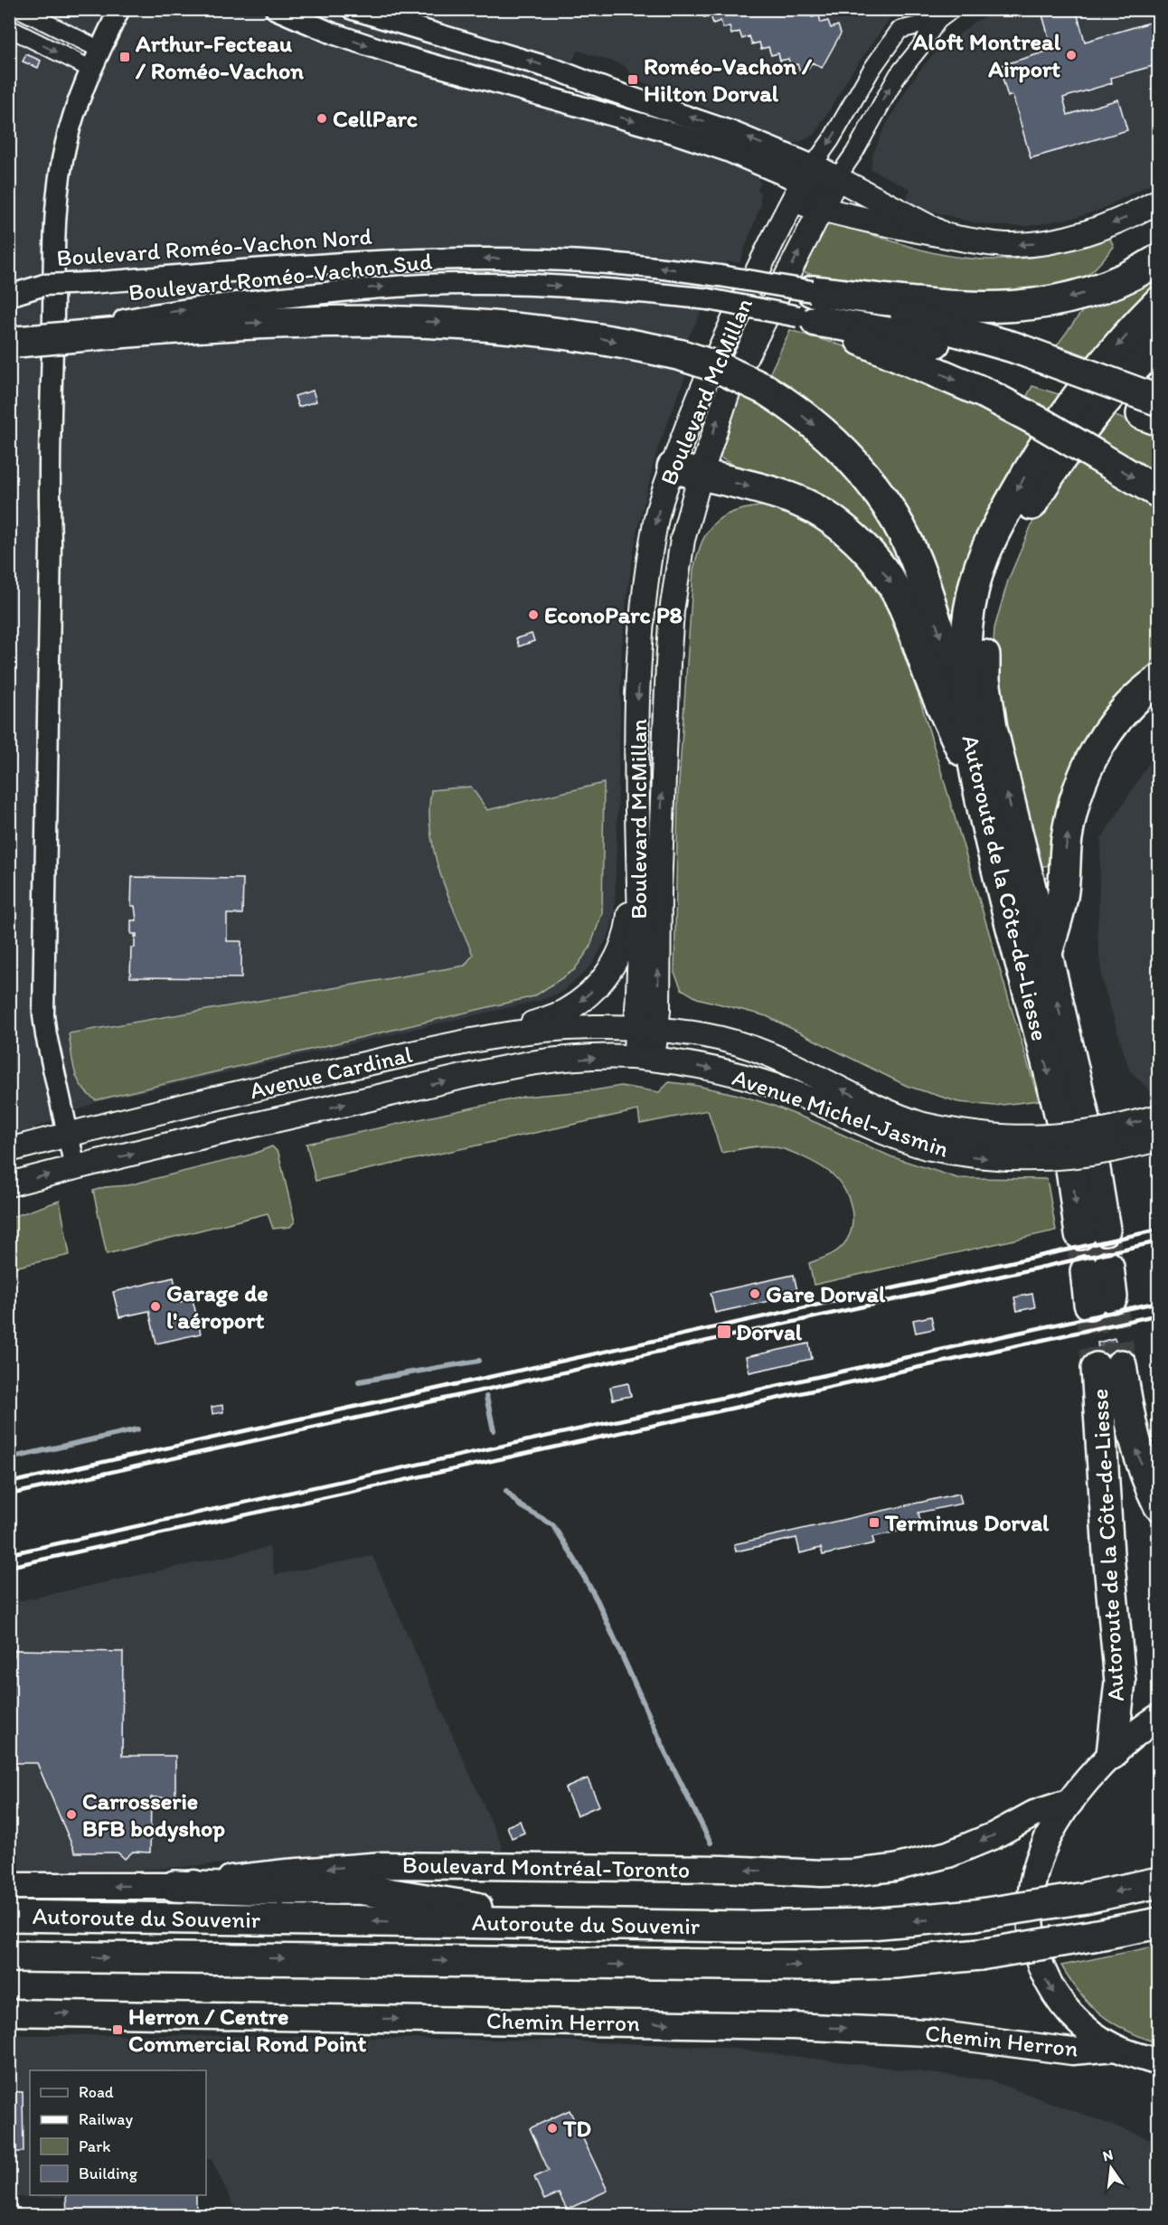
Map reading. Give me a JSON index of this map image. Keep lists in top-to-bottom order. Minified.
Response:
{"streets":{"highway":["Autoroute de la Côte-de-Liesse","Autoroute du Souvenir"],"main road":["Boulevard McMillan","Avenue Cardinal","Avenue Michel-Jasmin","Boulevard Montréal-Toronto","Chemin Herron"],"street":["Boulevard Roméo-Vachon Nord","Boulevard Roméo-Vachon Sud"]},"crossings":[["Boulevard McMillan","Avenue Cardinal"],["Boulevard McMillan","Avenue Michel-Jasmin"],["Avenue Cardinal","Avenue Michel-Jasmin"]],"one_way":["Boulevard Montréal-Toronto","Chemin Herron"],"places":{"other":["Aloft Montreal Airport","CellParc","EconoParc P8","Gare Dorval","Garage de l'aéroport","Carrosserie BFB bodyshop","TD"],"transit":["Arthur-Fecteau / Roméo-Vachon","Roméo-Vachon / Hilton Dorval","Dorval","Terminus Dorval","Herron / Centre Commercial Rond Point"]},"legend":["Road","Railway","Park","Building"],"north":"top"}
